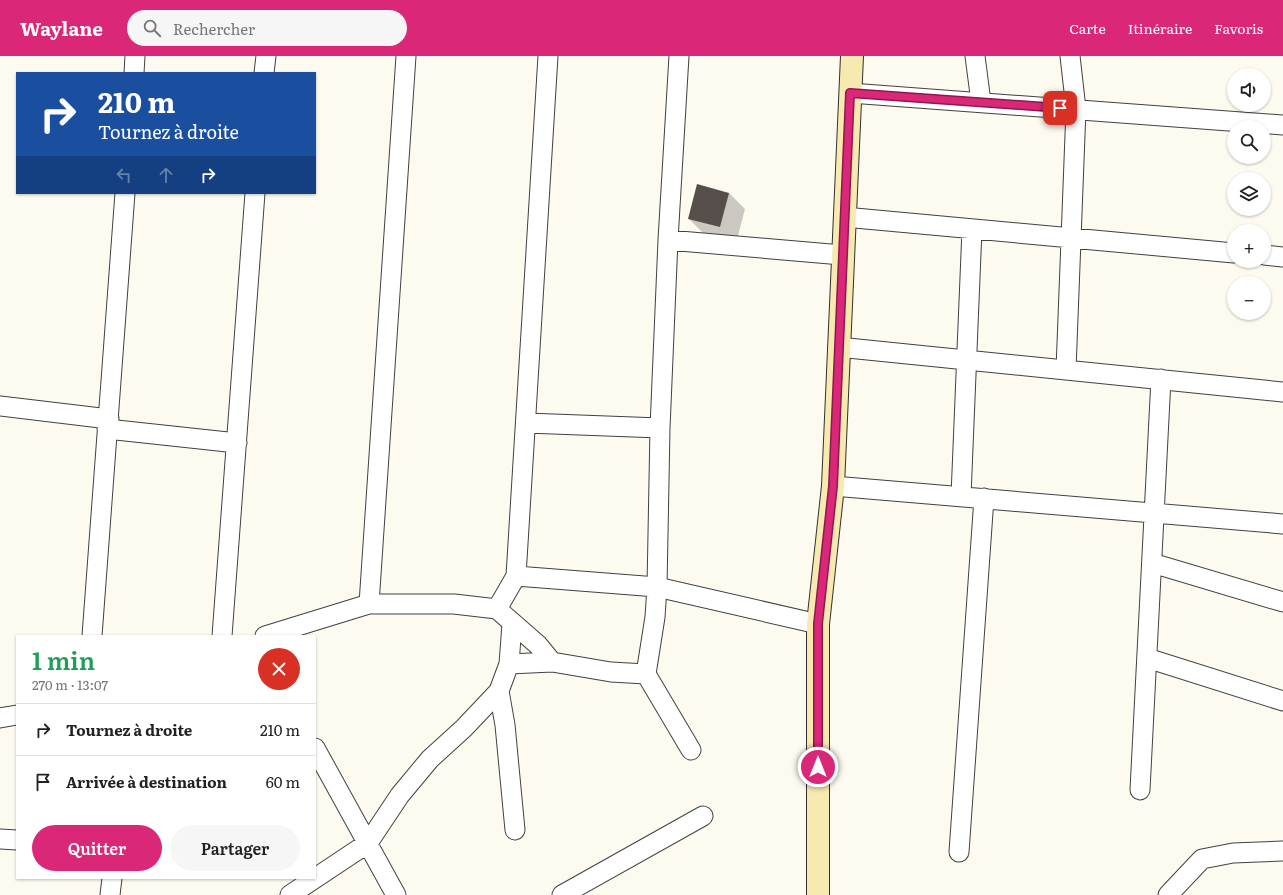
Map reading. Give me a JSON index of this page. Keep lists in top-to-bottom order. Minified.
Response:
{"page":{"header":"Waylane","search":"Rechercher","nav":["Carte","Itinéraire","Favoris"],"map_buttons":["+","−"],"turn":["210 m","Tournez à droite"],"heading":["1 min","270 m · 13:07"],"list":[{"name":"Tournez à droite","value":"210 m"},{"name":"Arrivée à destination","value":"60 m"}],"buttons":["Quitter","Partager"]}}
